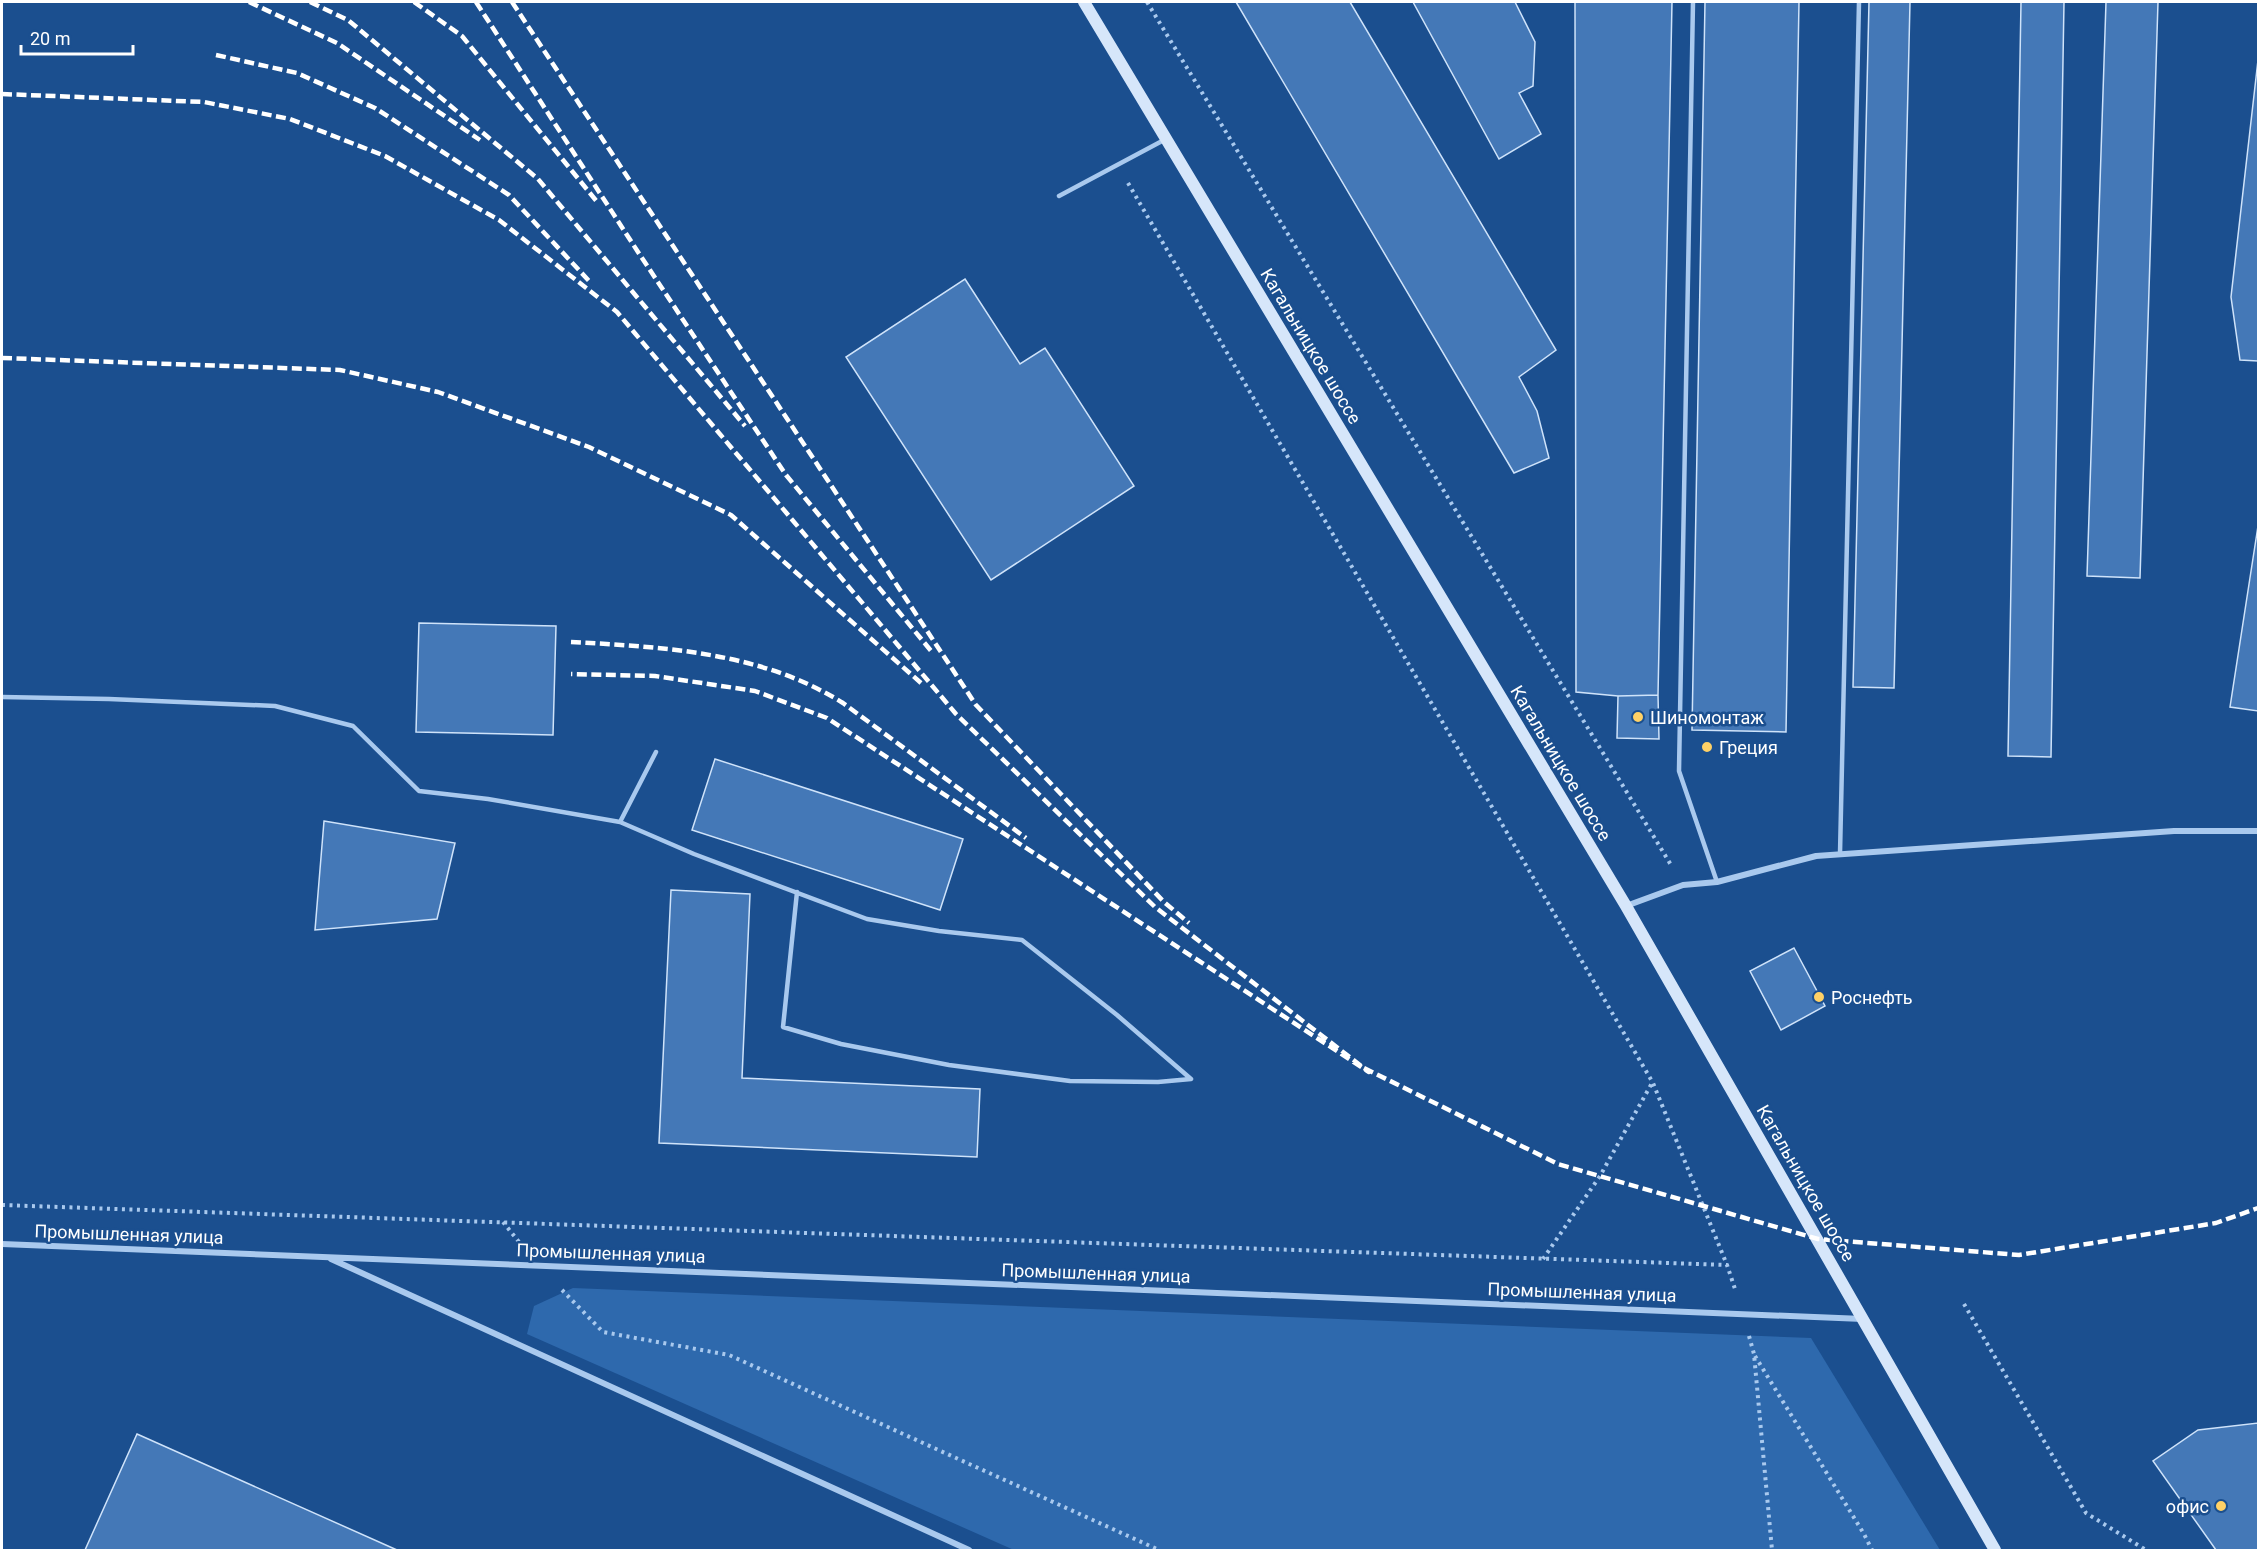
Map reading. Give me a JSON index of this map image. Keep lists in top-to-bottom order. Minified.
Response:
{"streets":{"main road":["Кагальницкое шоссе"],"street":["Промышленная улица"]},"crossings":[["Кагальницкое шоссе","Промышленная улица"]],"places":["Шиномонтаж","Греция","Роснефть","офис"],"scale_bar":"20 m"}
